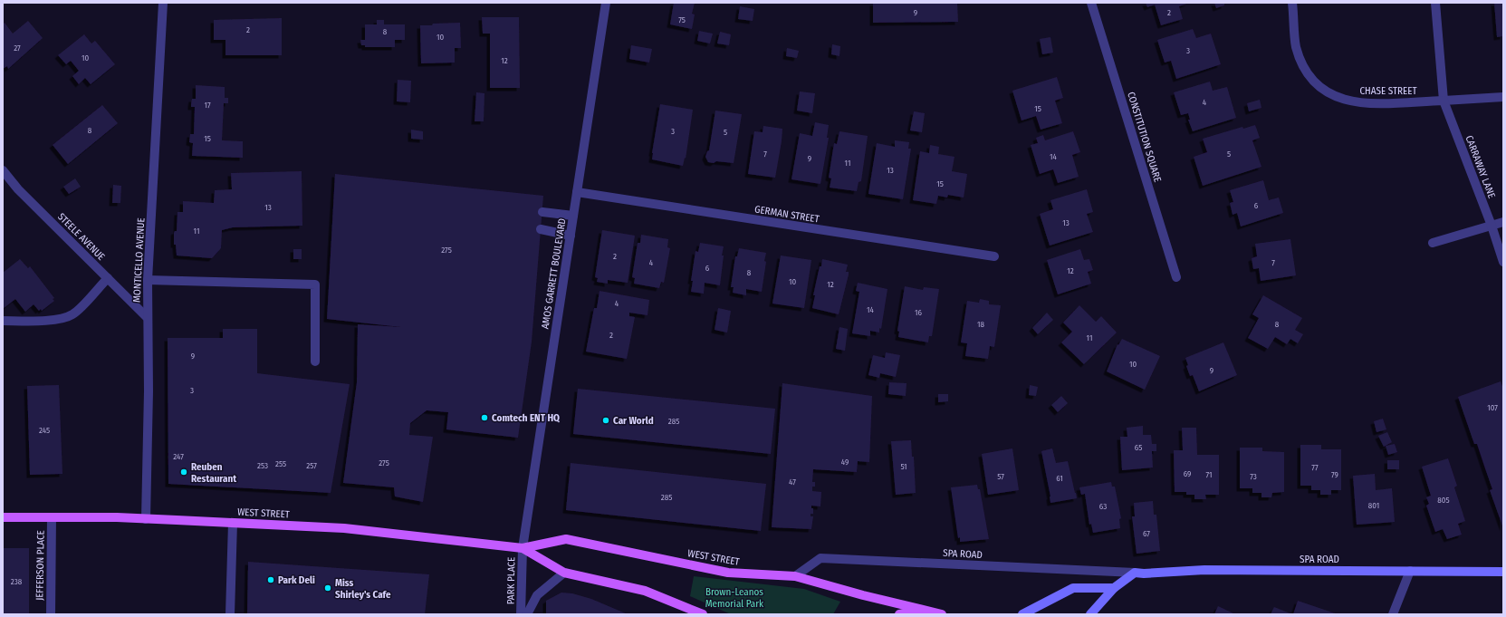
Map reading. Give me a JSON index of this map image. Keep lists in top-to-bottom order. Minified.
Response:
{"streets":{"main road":["WEST STREET","SPA ROAD"],"street":["CHASE STREET","CONSTITUTION SQUARE","CARRAWAY LANE","GERMAN STREET","STEELE AVENUE","MONTICELLO AVENUE","AMOS GARRETT BOULEVARD","JEFFERSON PLACE","PARK PLACE"]},"crossings":[["CHASE STREET","CARRAWAY LANE"],["GERMAN STREET","AMOS GARRETT BOULEVARD"],["STEELE AVENUE","MONTICELLO AVENUE"],["MONTICELLO AVENUE","WEST STREET"],["AMOS GARRETT BOULEVARD","WEST STREET"],["AMOS GARRETT BOULEVARD","PARK PLACE"],["WEST STREET","SPA ROAD"],["WEST STREET","JEFFERSON PLACE"],["WEST STREET","PARK PLACE"]],"parks":["Brown-Leanos Memorial Park"],"places":["Comtech ENT HQ","Car World","Reuben Restaurant","Park Deli","Miss Shirley's Cafe"],"house_numbers":["9","2","75","2","8","10","27","3","10","12","4","17","15","8","3","5","15","7","5","14","9","11","13","15","6","13","13","11","275","2","4","7","6","12","8","10","12","4","14","16","18","8","2","11","9","10","9","3","107","285","245","65","247","49","275","255","253","257","51","77","69","71","79","57","73","61","47","285","805","801","63","67","238"]}
